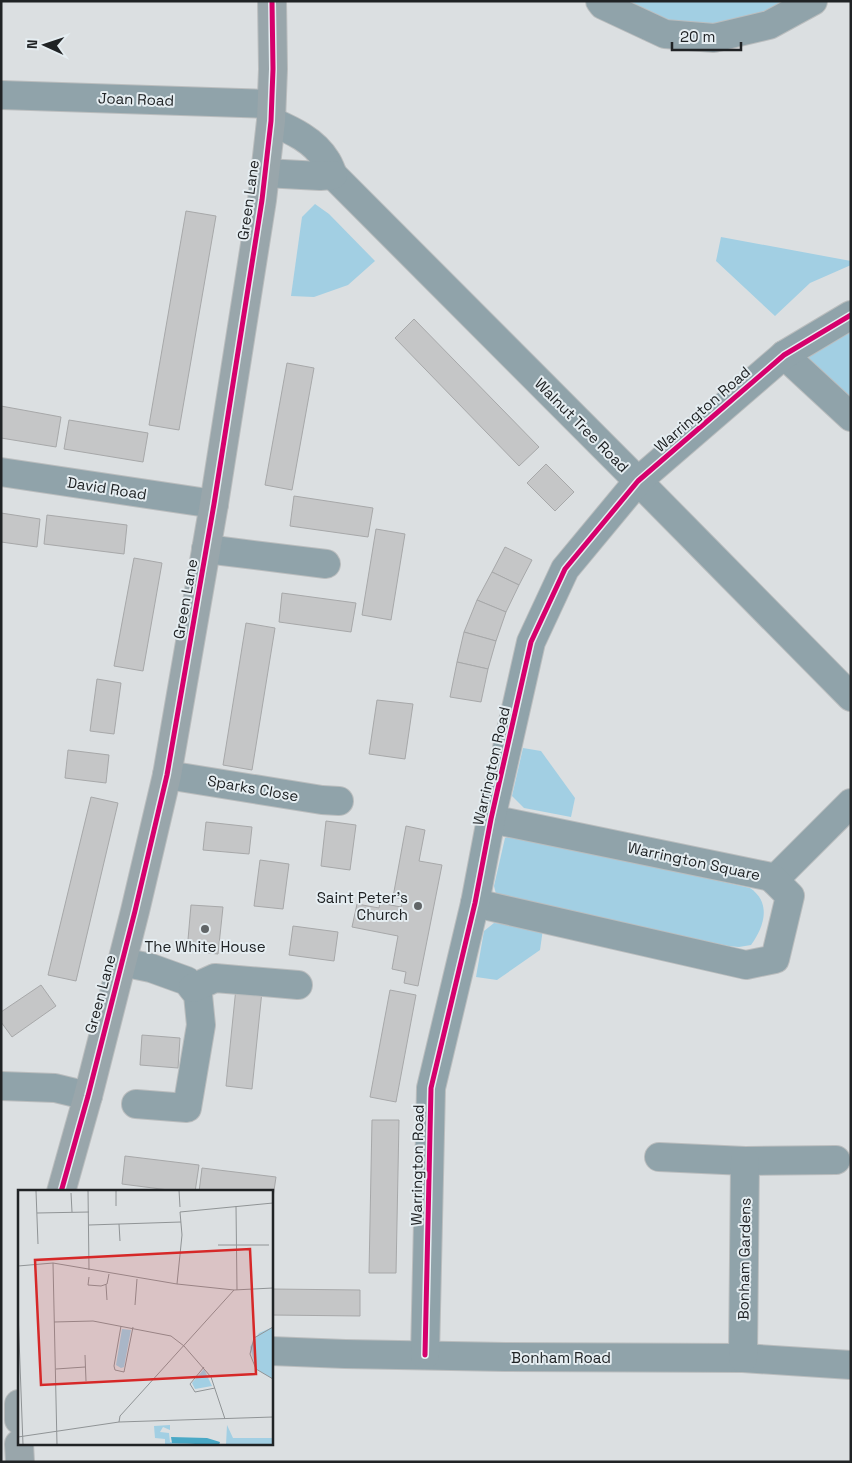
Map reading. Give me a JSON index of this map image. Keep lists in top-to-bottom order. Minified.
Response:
{"streets":{"main road":["Green Lane"],"street":["Joan Road","Warrington Road","Walnut Tree Road","David Road","Sparks Close","Warrington Square","Bonham Gardens","Bonham Road"]},"crossings":[["Joan Road","Green Lane"],["Joan Road","Walnut Tree Road"],["Green Lane","Walnut Tree Road"],["Green Lane","David Road"],["Green Lane","Sparks Close"],["Warrington Road","Walnut Tree Road"],["Warrington Road","Warrington Square"],["Warrington Road","Bonham Road"],["Bonham Gardens","Bonham Road"]],"places":["Saint Peter's Church","The White House"],"scale_bar":"20 m","north":"left"}
